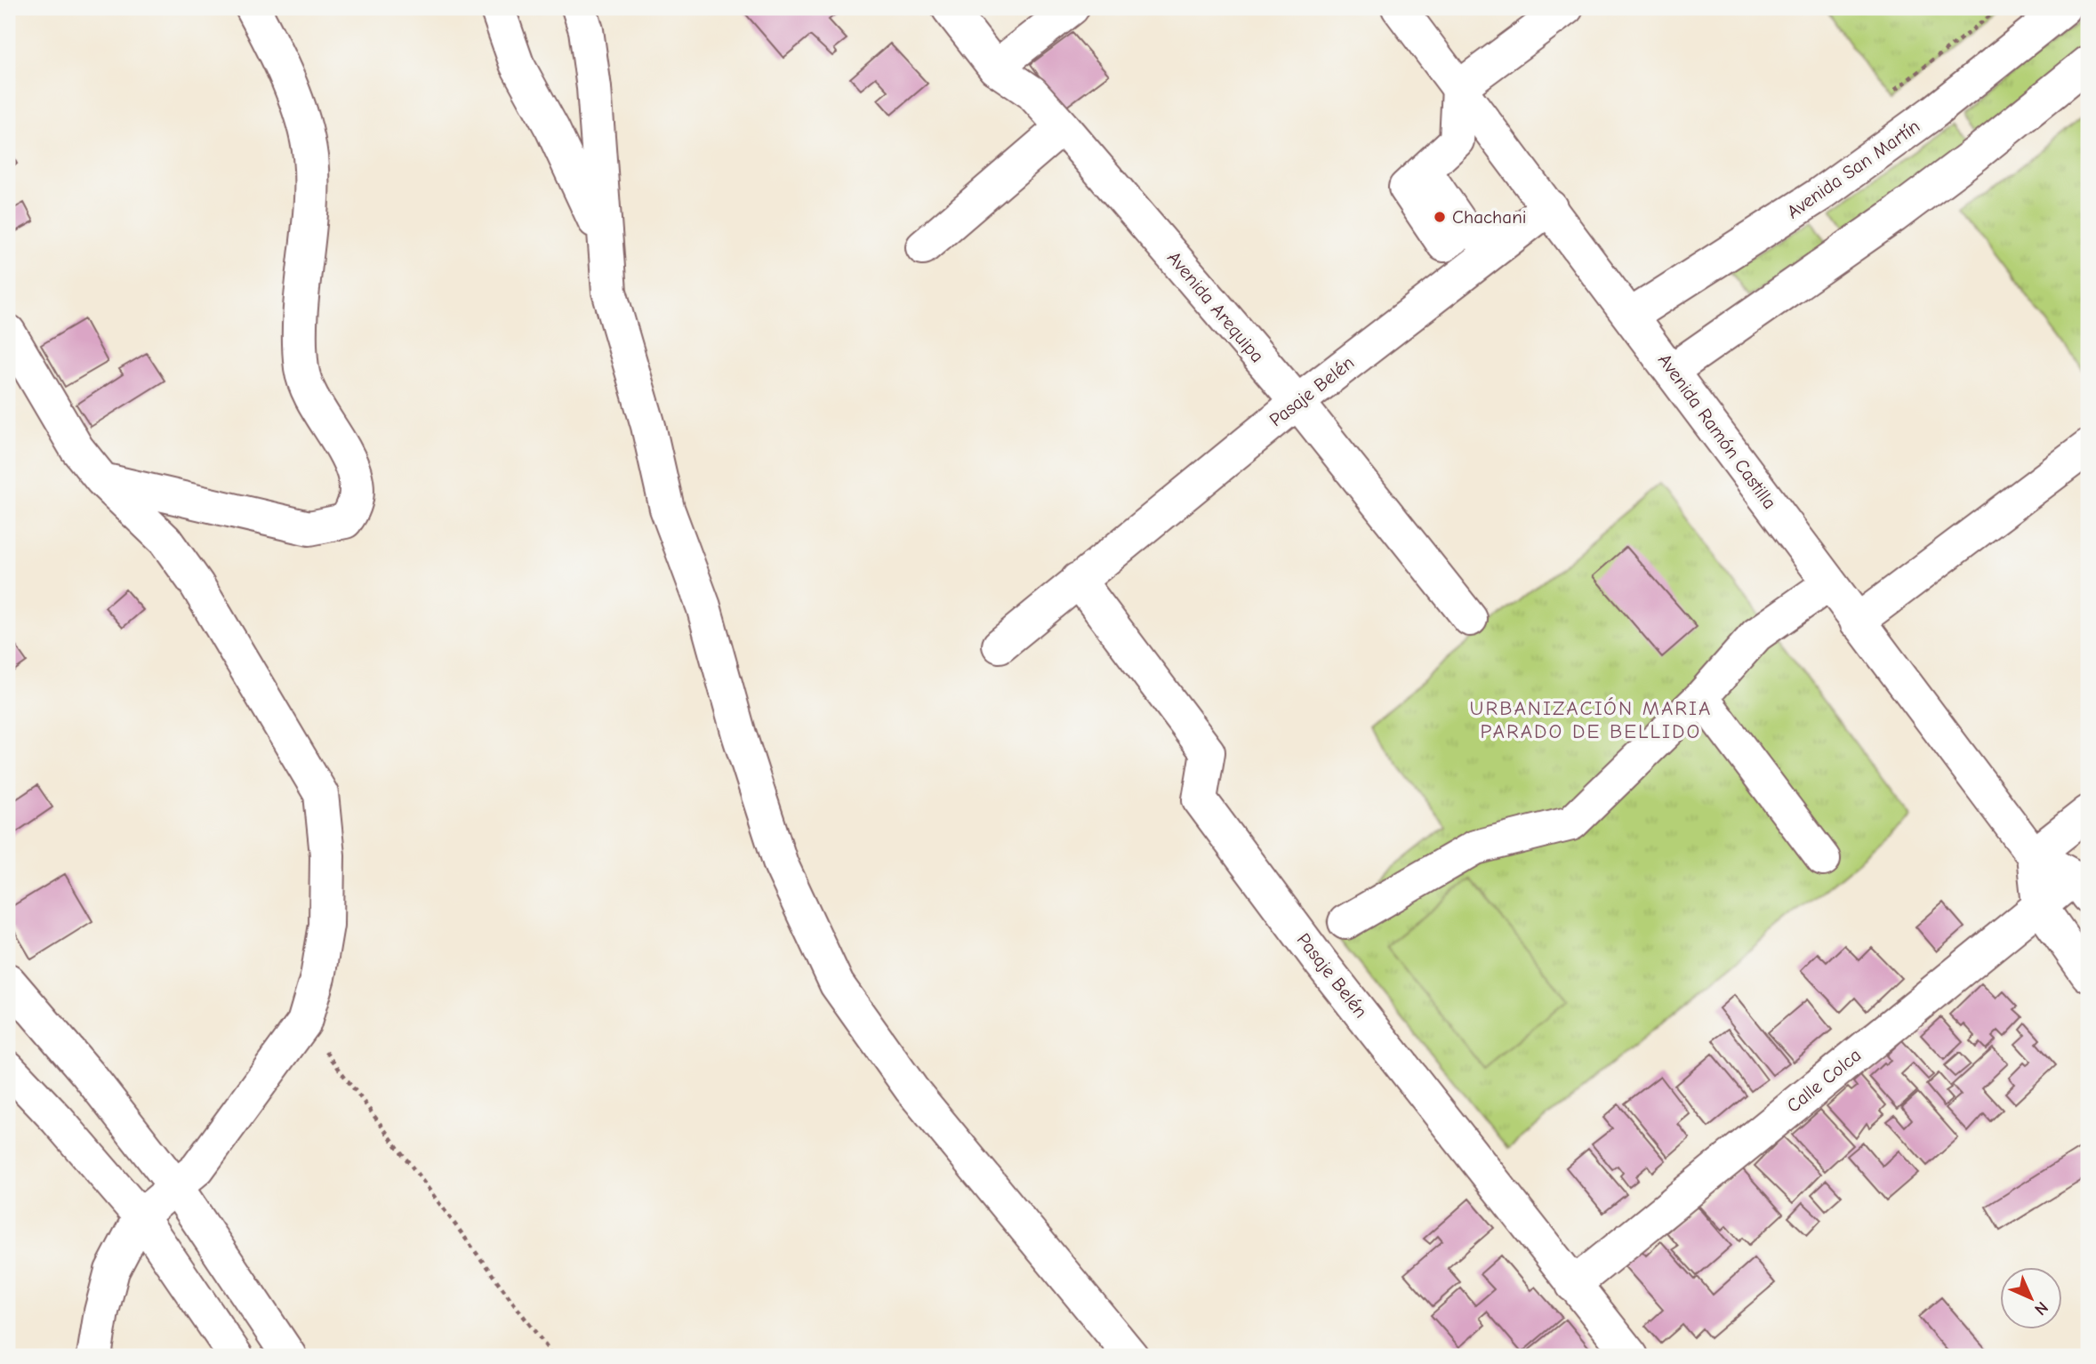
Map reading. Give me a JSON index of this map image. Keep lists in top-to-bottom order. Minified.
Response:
{"streets":{"street":["Avenida San Martín","Avenida Arequipa","Pasaje Belén","Avenida Ramón Castilla","Calle Colca"]},"crossings":[["Avenida San Martín","Avenida Ramón Castilla"],["Avenida Arequipa","Pasaje Belén"],["Pasaje Belén","Avenida Ramón Castilla"],["Pasaje Belén","Calle Colca"]],"districts":["URBANIZACIÓN MARIA PARADO DE BELLIDO"],"places":["Chachani"],"north":"bottom right"}
